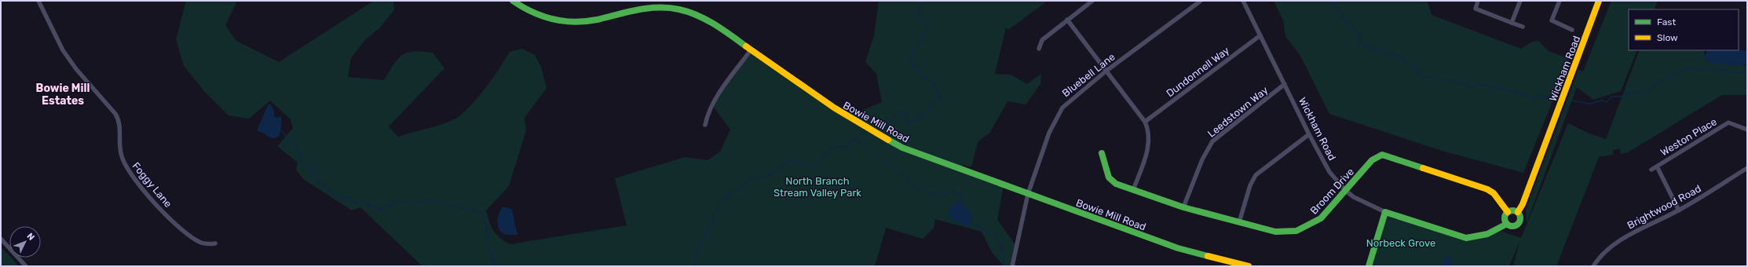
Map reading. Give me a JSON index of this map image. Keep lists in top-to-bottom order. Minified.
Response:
{"streets":{"street":["Wickham Road","Dundonnell Way","Bluebell Lane","Leedstown Way","Bowie Mill Road","Weston Place","Foggy Lane","Broom Drive","Brightwood Road"]},"crossings":[["Wickham Road","Dundonnell Way"],["Wickham Road","Leedstown Way"],["Wickham Road","Broom Drive"],["Bluebell Lane","Bowie Mill Road"],["Leedstown Way","Broom Drive"],["Weston Place","Brightwood Road"]],"districts":["Bowie Mill Estates"],"parks":["North Branch Stream Valley Park","Norbeck Grove"],"legend":["Fast","Slow"],"north":"top right"}
